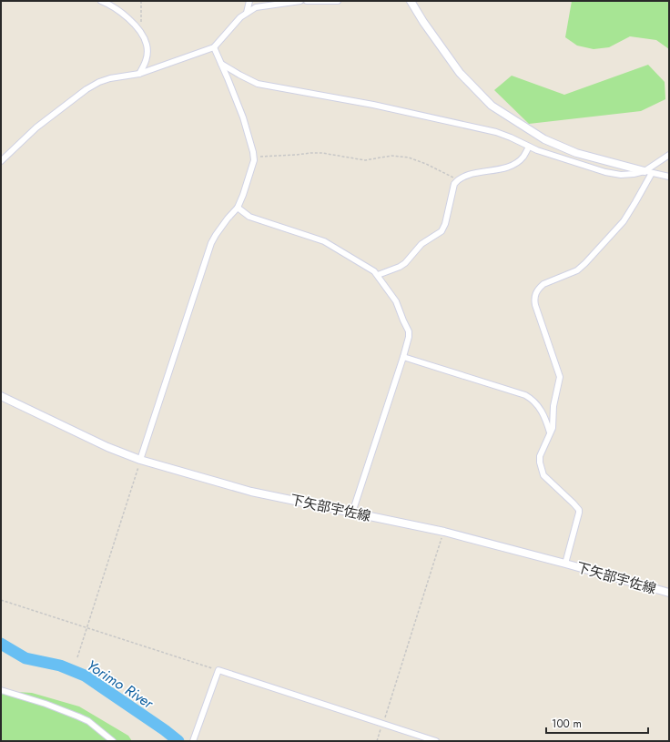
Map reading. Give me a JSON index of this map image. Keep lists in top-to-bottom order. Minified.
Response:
{"streets":{"main road":["下矢部宇佐線"]},"water":["Yorimo River"],"scale_bar":"100 m"}
